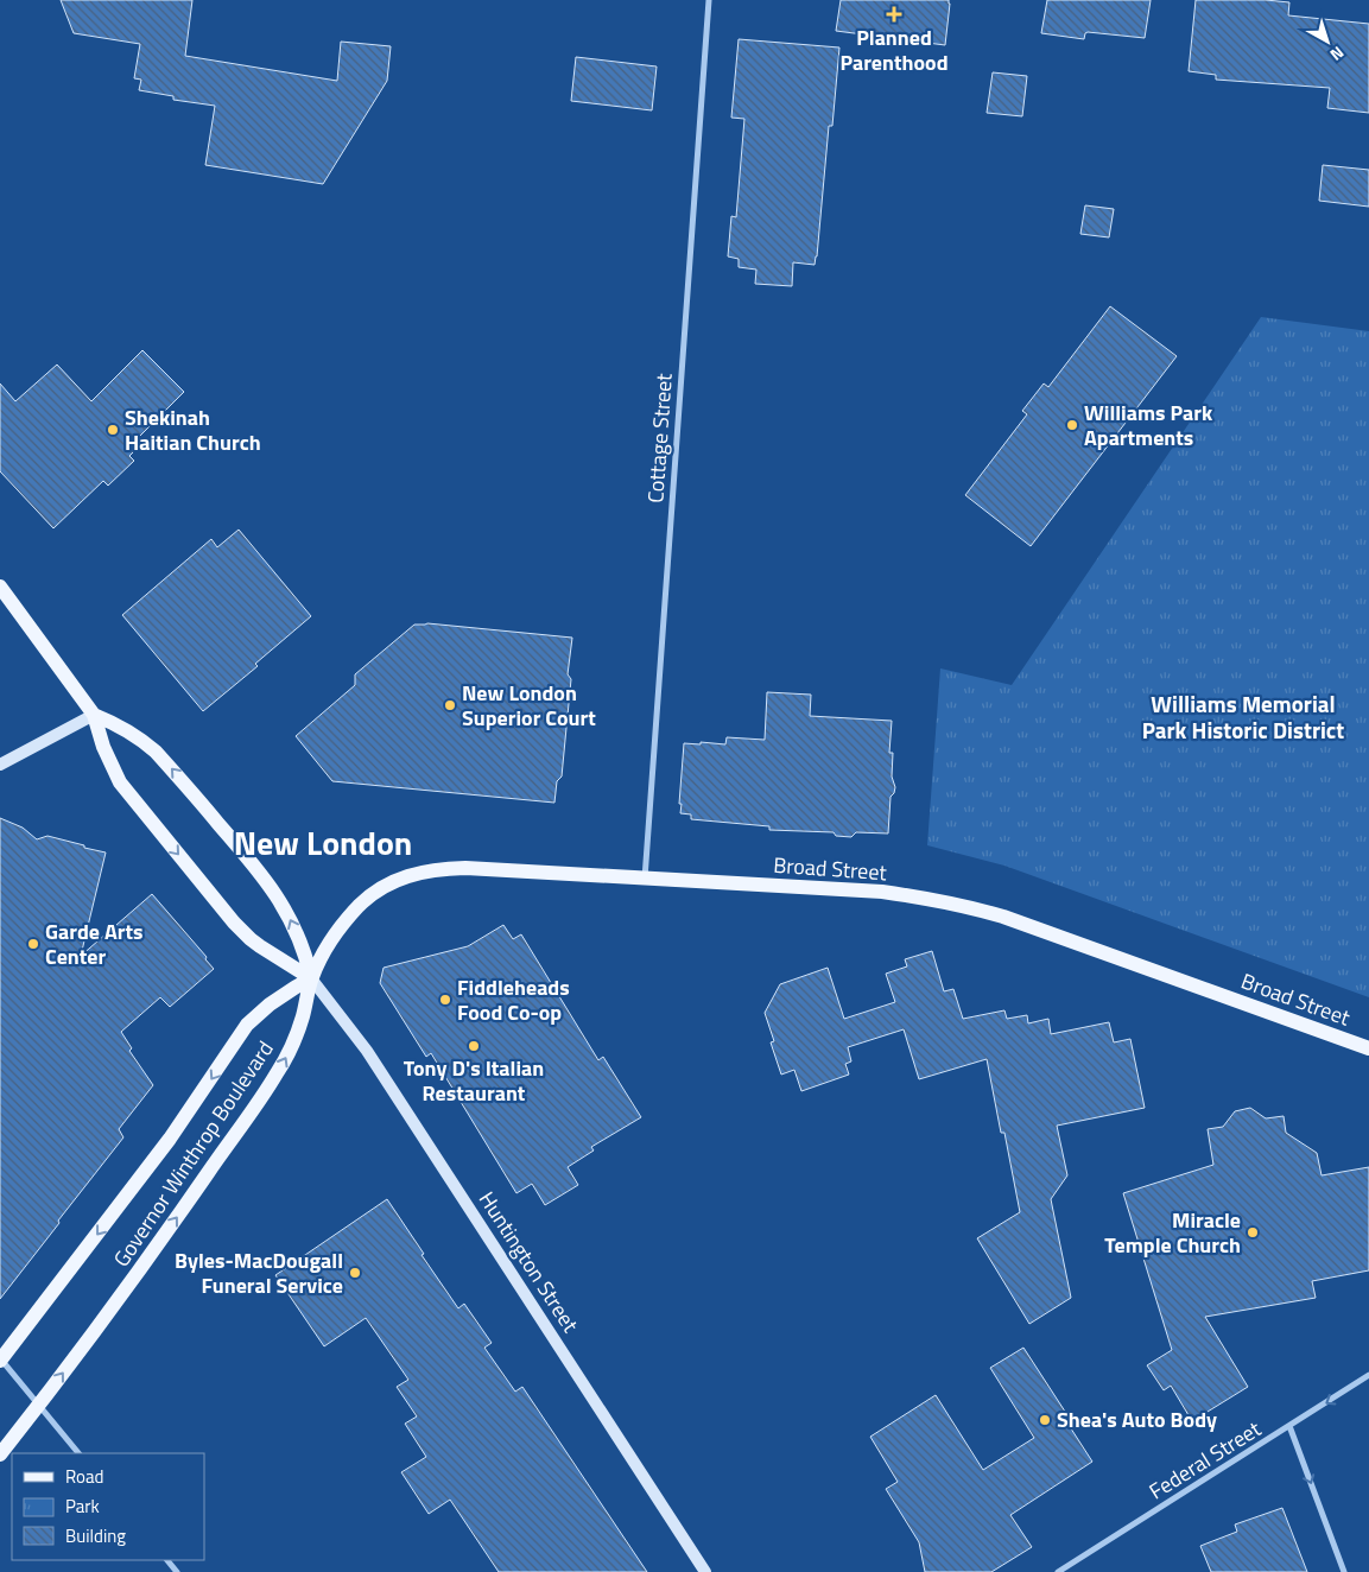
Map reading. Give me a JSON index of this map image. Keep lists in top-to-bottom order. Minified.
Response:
{"streets":{"main road":["Broad Street","Governor Winthrop Boulevard","Huntington Street"],"street":["Cottage Street","Federal Street"]},"crossings":[["Cottage Street","Broad Street"],["Broad Street","Governor Winthrop Boulevard"],["Broad Street","Huntington Street"],["Governor Winthrop Boulevard","Huntington Street"]],"districts":["Williams Memorial Park Historic District","New London"],"places":{"health":["Planned Parenthood"],"other":["Williams Park Apartments","Shekinah Haitian Church","New London Superior Court","Garde Arts Center","Fiddleheads Food Co-op","Tony D's Italian Restaurant","Miracle Temple Church","Byles-MacDougall Funeral Service","Shea's Auto Body"]},"legend":["Road","Park","Building"],"north":"bottom right"}
